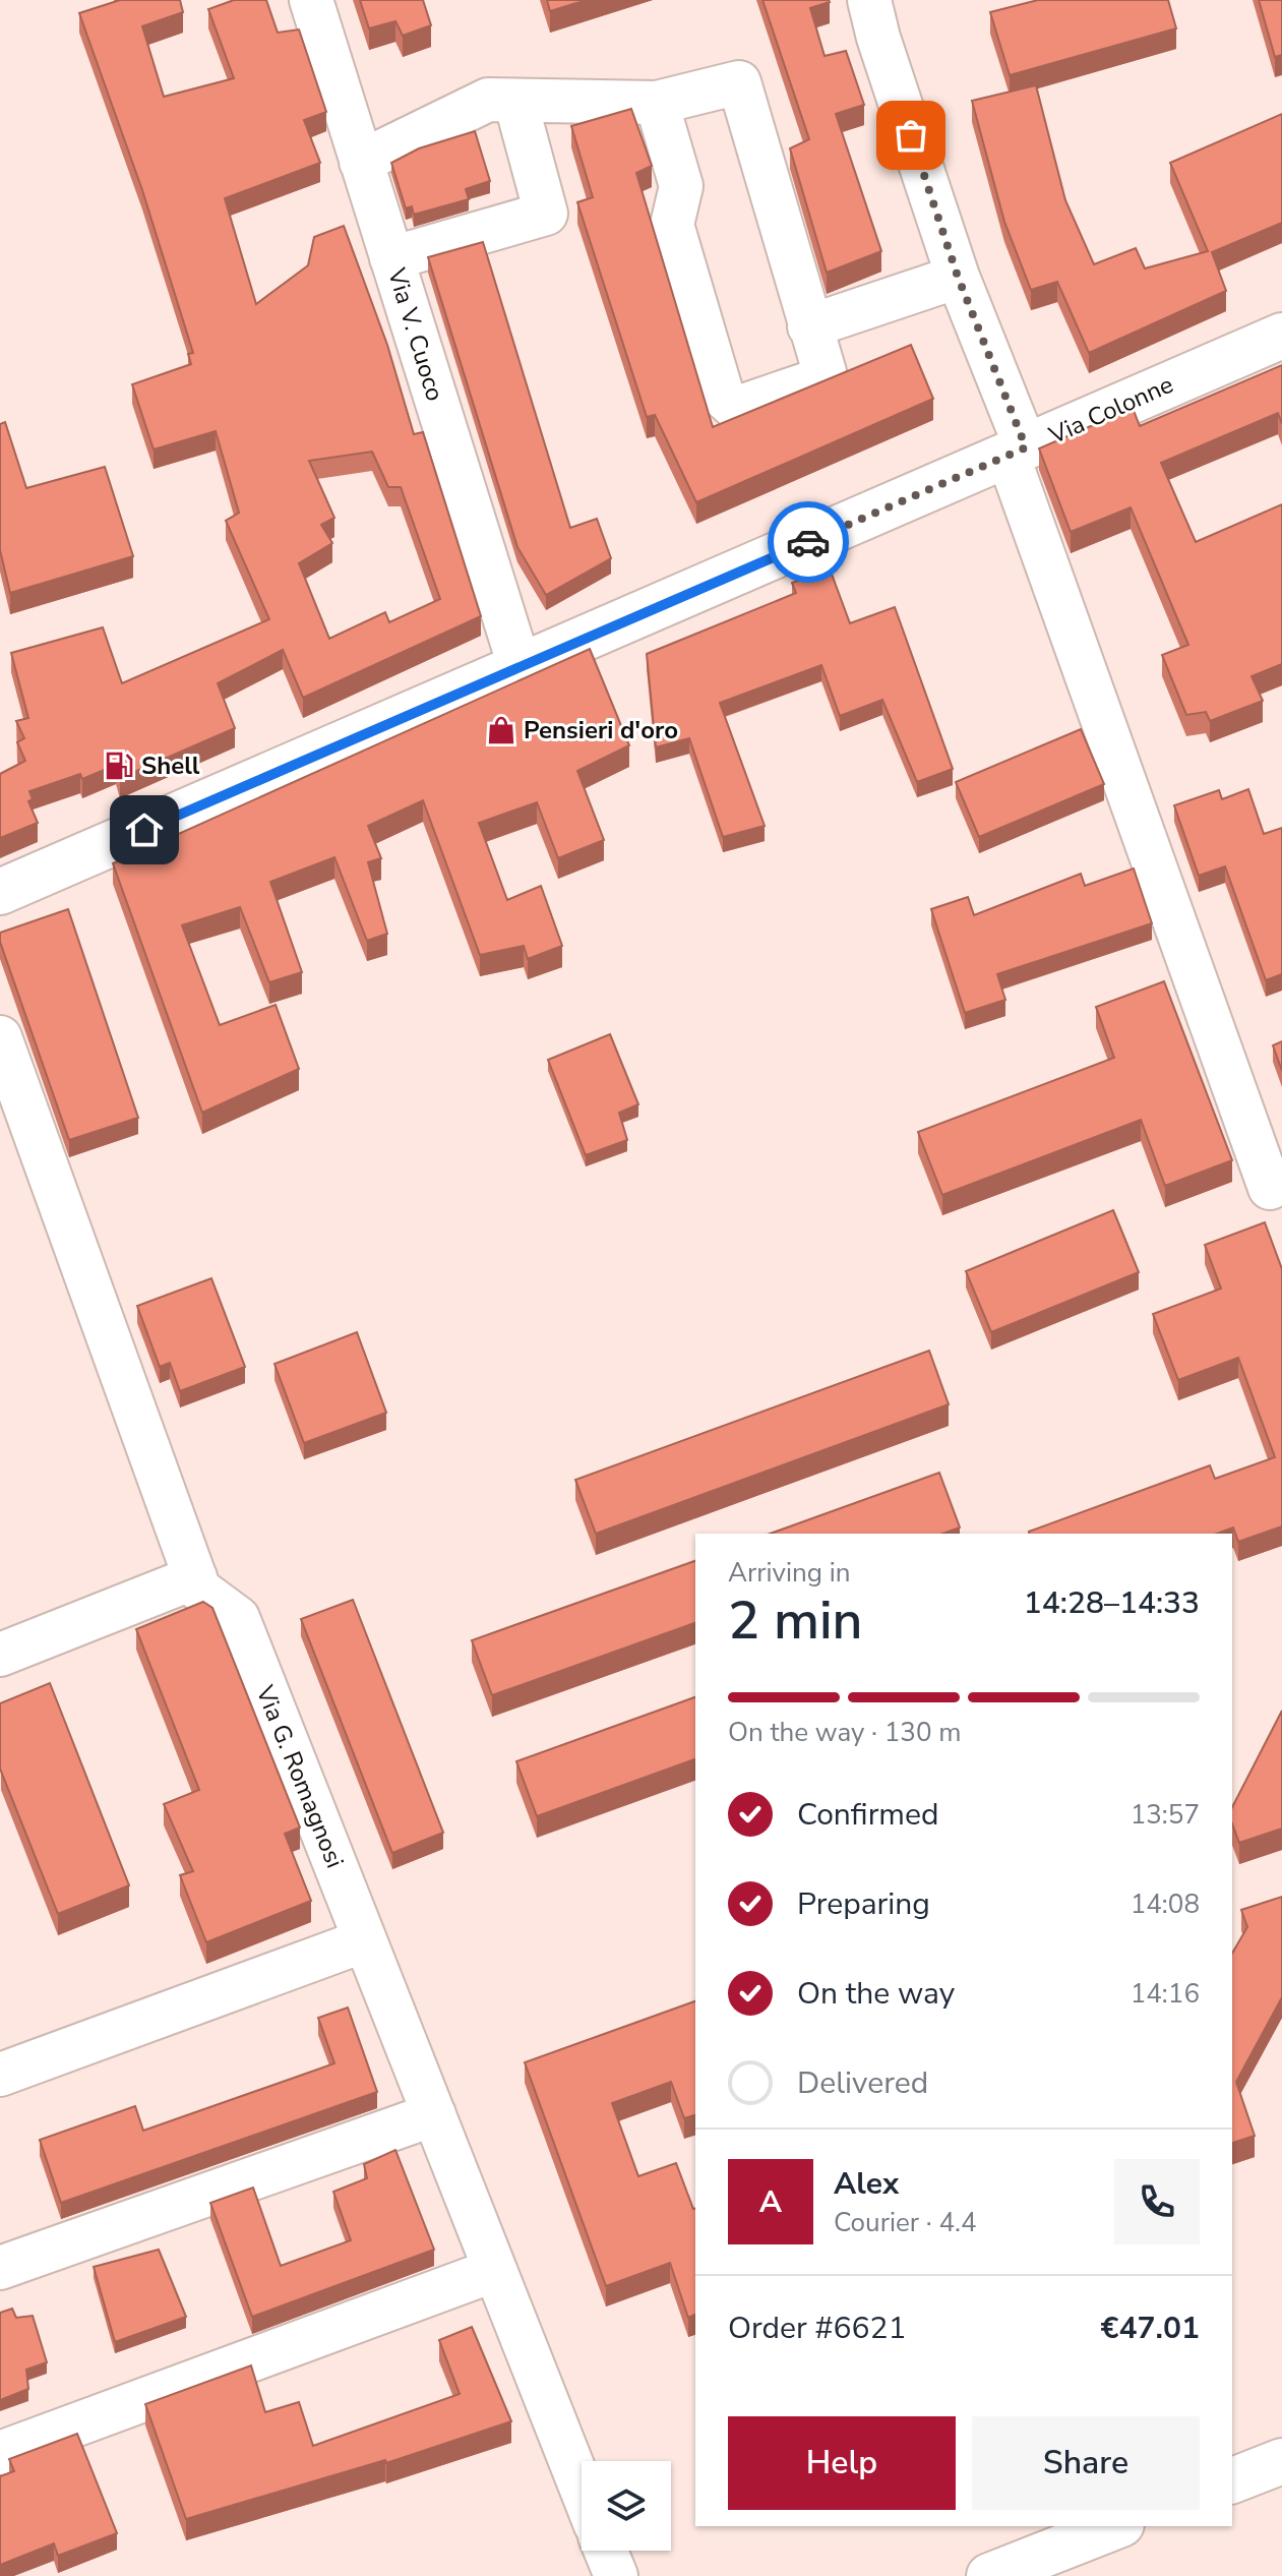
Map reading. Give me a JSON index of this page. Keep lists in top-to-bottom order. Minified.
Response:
{"streets":{"main road":["Via Colonne"],"street":["Via V. Cuoco","Via G. Romagnosi"]},"crossings":[["Via V. Cuoco","Via Colonne"]],"places":{"shop":["Pensieri d'oro"],"fuel station":["Shell"]},"page":{"heading":["2 min","Arriving in","14:28–14:33"],"panel":["Alex","Courier · 4.4","Order #6621","€47.01"],"bar":"On the way · 130 m","list":[["Confirmed","13:57"],["Preparing","14:08"],["On the way","14:16"],"Delivered"],"round":"A","buttons":["Help","Share"]}}
